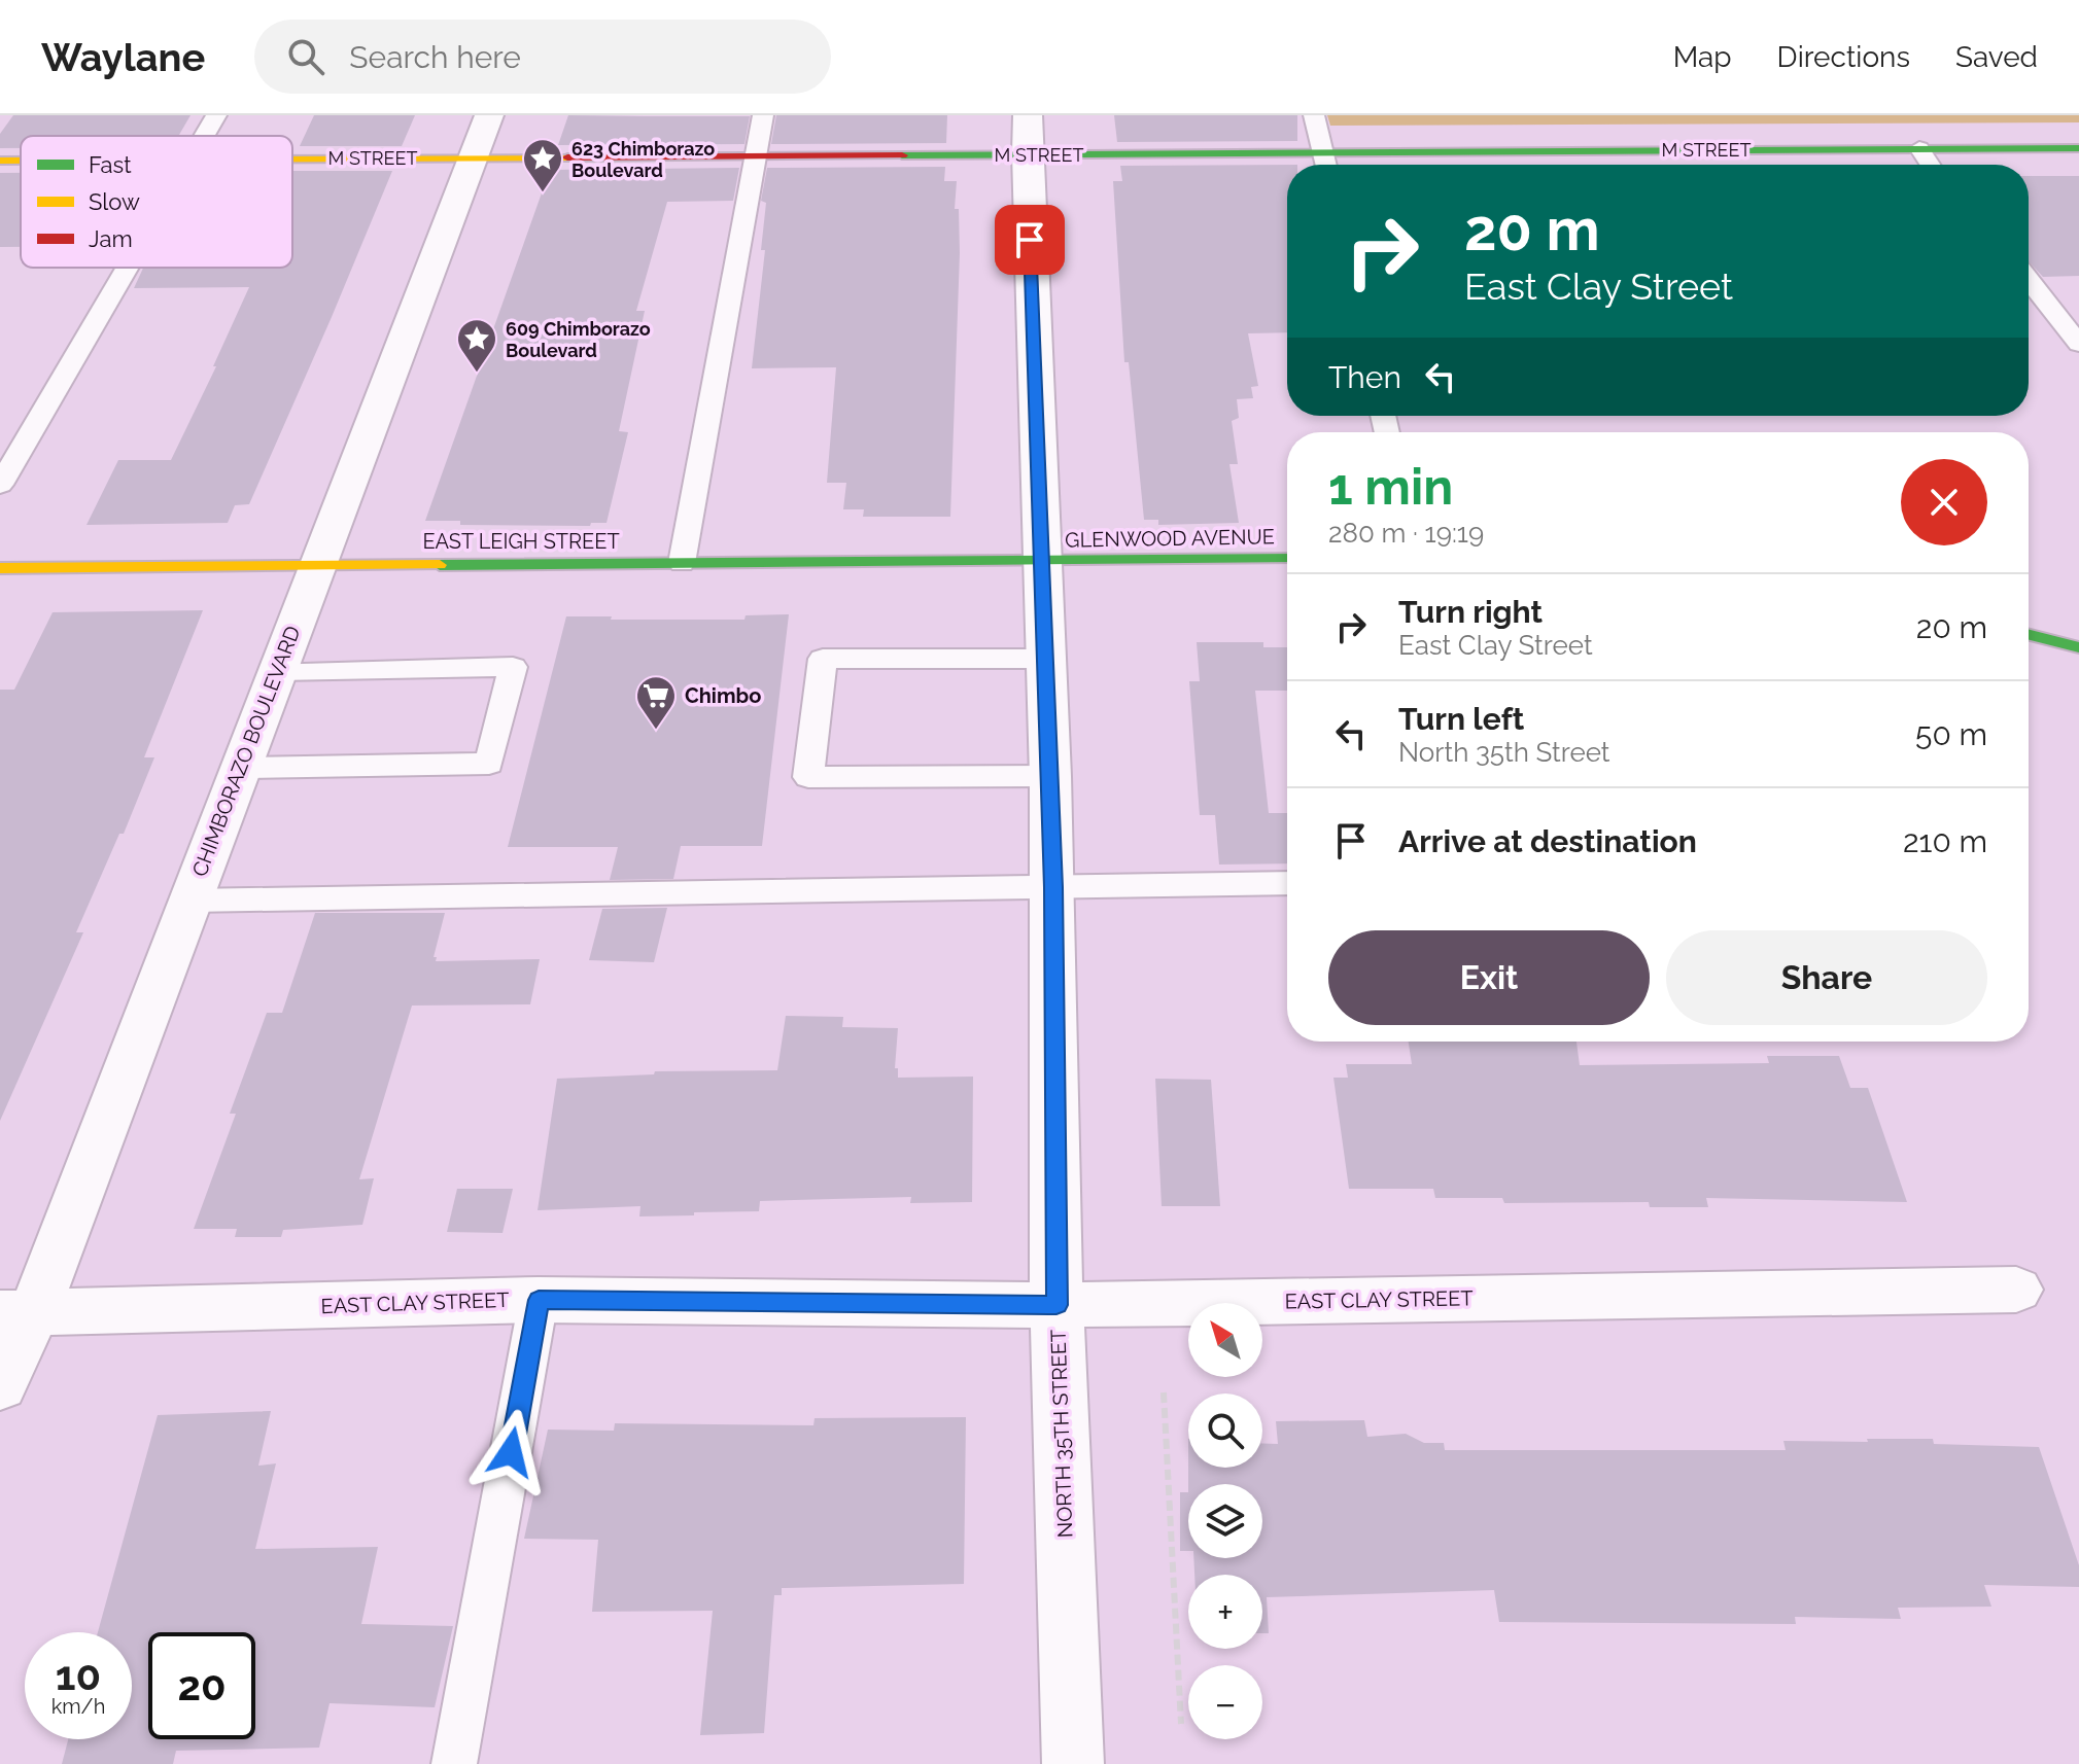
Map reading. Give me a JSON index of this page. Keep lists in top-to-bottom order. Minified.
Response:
{"streets":{"street":["M STREET","GLENWOOD AVENUE","EAST LEIGH STREET","CHIMBORAZO BOULEVARD","EAST CLAY STREET","NORTH 35TH STREET"]},"crossings":[["M STREET","CHIMBORAZO BOULEVARD"],["M STREET","NORTH 35TH STREET"],["GLENWOOD AVENUE","EAST LEIGH STREET"],["GLENWOOD AVENUE","NORTH 35TH STREET"],["EAST LEIGH STREET","CHIMBORAZO BOULEVARD"],["EAST LEIGH STREET","NORTH 35TH STREET"],["CHIMBORAZO BOULEVARD","EAST CLAY STREET"],["EAST CLAY STREET","NORTH 35TH STREET"]],"places":{"place":["623 Chimborazo Boulevard","609 Chimborazo Boulevard"],"supermarket":["Chimbo"]},"legend":["Fast","Slow","Jam"],"north":"top left","page":{"header":"Waylane","search":"Search here","nav":["Map","Directions","Saved"],"turn":["20 m","East Clay Street"],"then":"Then","heading":["1 min","280 m · 19:19"],"list":[{"name":"Turn right","note":"East Clay Street","value":"20 m"},{"name":"Turn left","note":"North 35th Street","value":"50 m"},{"name":"Arrive at destination","value":"210 m"}],"buttons":["Exit","Share"],"map_buttons":["+","−"],"speed":"10 km/h","limit":"20"}}
